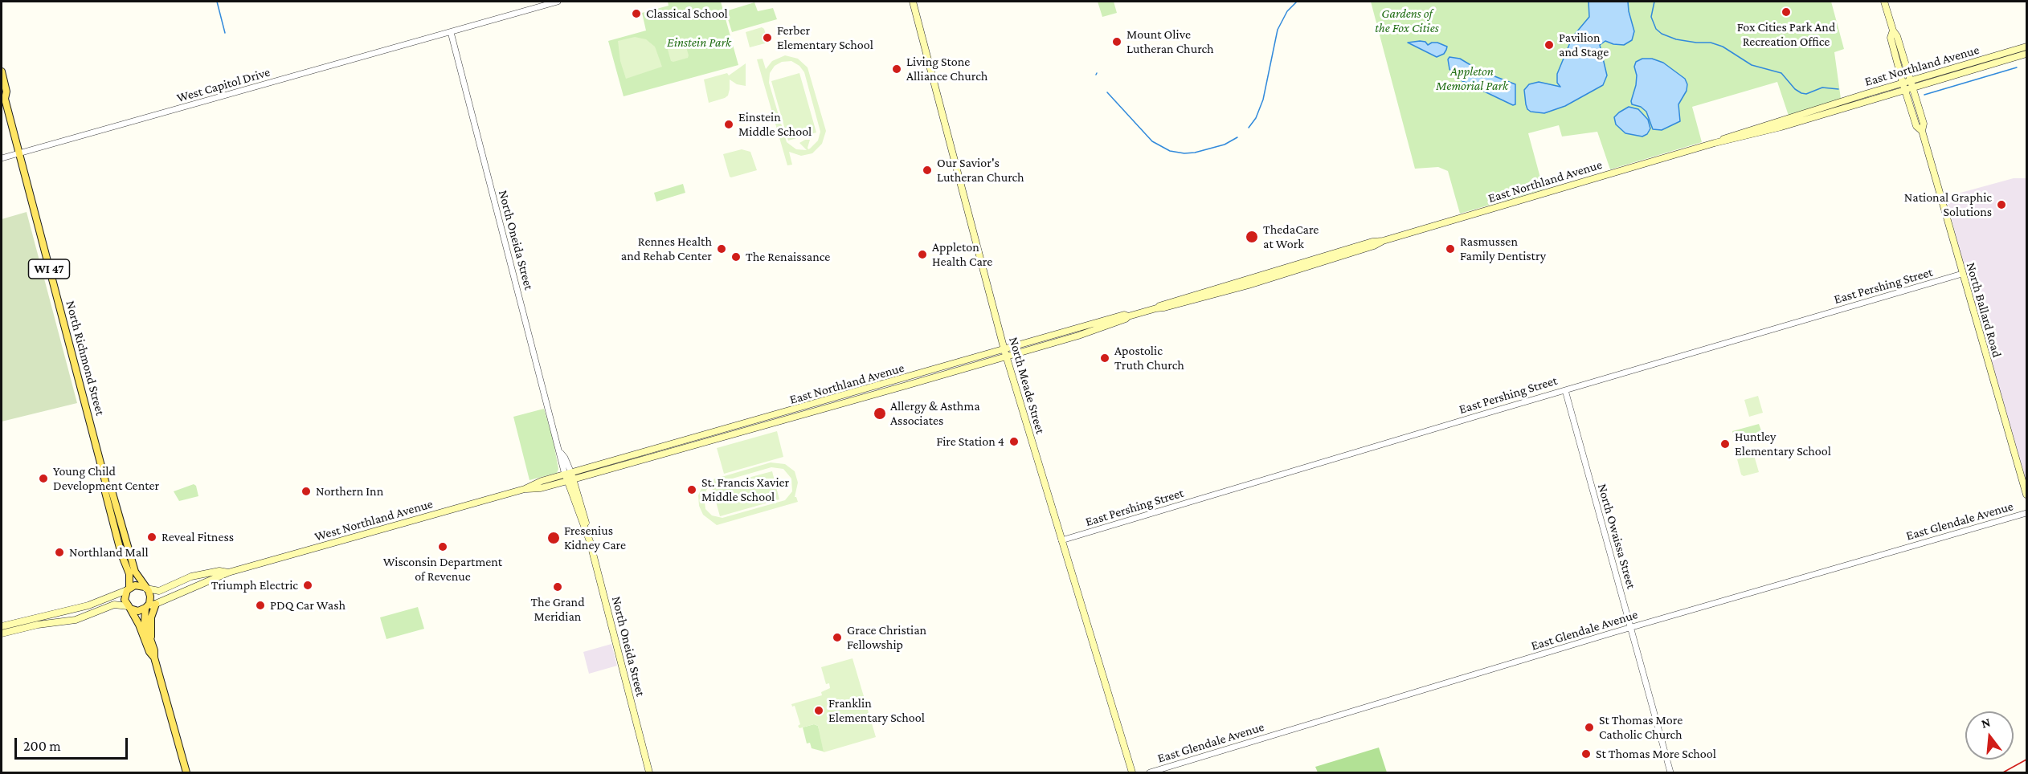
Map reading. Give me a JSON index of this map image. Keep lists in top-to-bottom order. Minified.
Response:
{"streets":{"main road":["East Northland Avenue","North Oneida Street","WI 47","North Ballard Road","North Richmond Street","North Meade Street","West Northland Avenue"],"street":["West Capitol Drive","East Pershing Street","East Glendale Avenue","North Owaissa Street"]},"crossings":[["East Northland Avenue","North Oneida Street"],["East Northland Avenue","North Ballard Road"],["East Northland Avenue","North Meade Street"],["East Northland Avenue","West Northland Avenue"],["West Capitol Drive","North Oneida Street"],["West Capitol Drive","North Richmond Street"],["North Oneida Street","West Northland Avenue"],["East Pershing Street","North Ballard Road"],["East Pershing Street","North Meade Street"],["East Pershing Street","North Owaissa Street"],["North Richmond Street","West Northland Avenue"],["East Glendale Avenue","North Owaissa Street"]],"parks":["Gardens of the Fox Cities","Einstein Park","Appleton Memorial Park"],"places":["Fox Cities Park And Recreation Office","Classical School","Ferber Elementary School","Mount Olive Lutheran Church","Pavilion and Stage","Living Stone Alliance Church","Einstein Middle School","Our Savior's Lutheran Church","National Graphic Solutions","ThedaCare at Work","Rennes Health and Rehab Center","Rasmussen Family Dentistry","Appleton Health Care","The Renaissance","Apostolic Truth Church","Allergy & Asthma Associates","Fire Station 4","Huntley Elementary School","Young Child Development Center","St. Francis Xavier Middle School","Northern Inn","Reveal Fitness","Fresenius Kidney Care","Wisconsin Department of Revenue","Northland Mall","Triumph Electric","The Grand Meridian","PDQ Car Wash","Grace Christian Fellowship","Franklin Elementary School","St Thomas More Catholic Church","St Thomas More School"],"scale_bar":"200 m","north":"top"}
